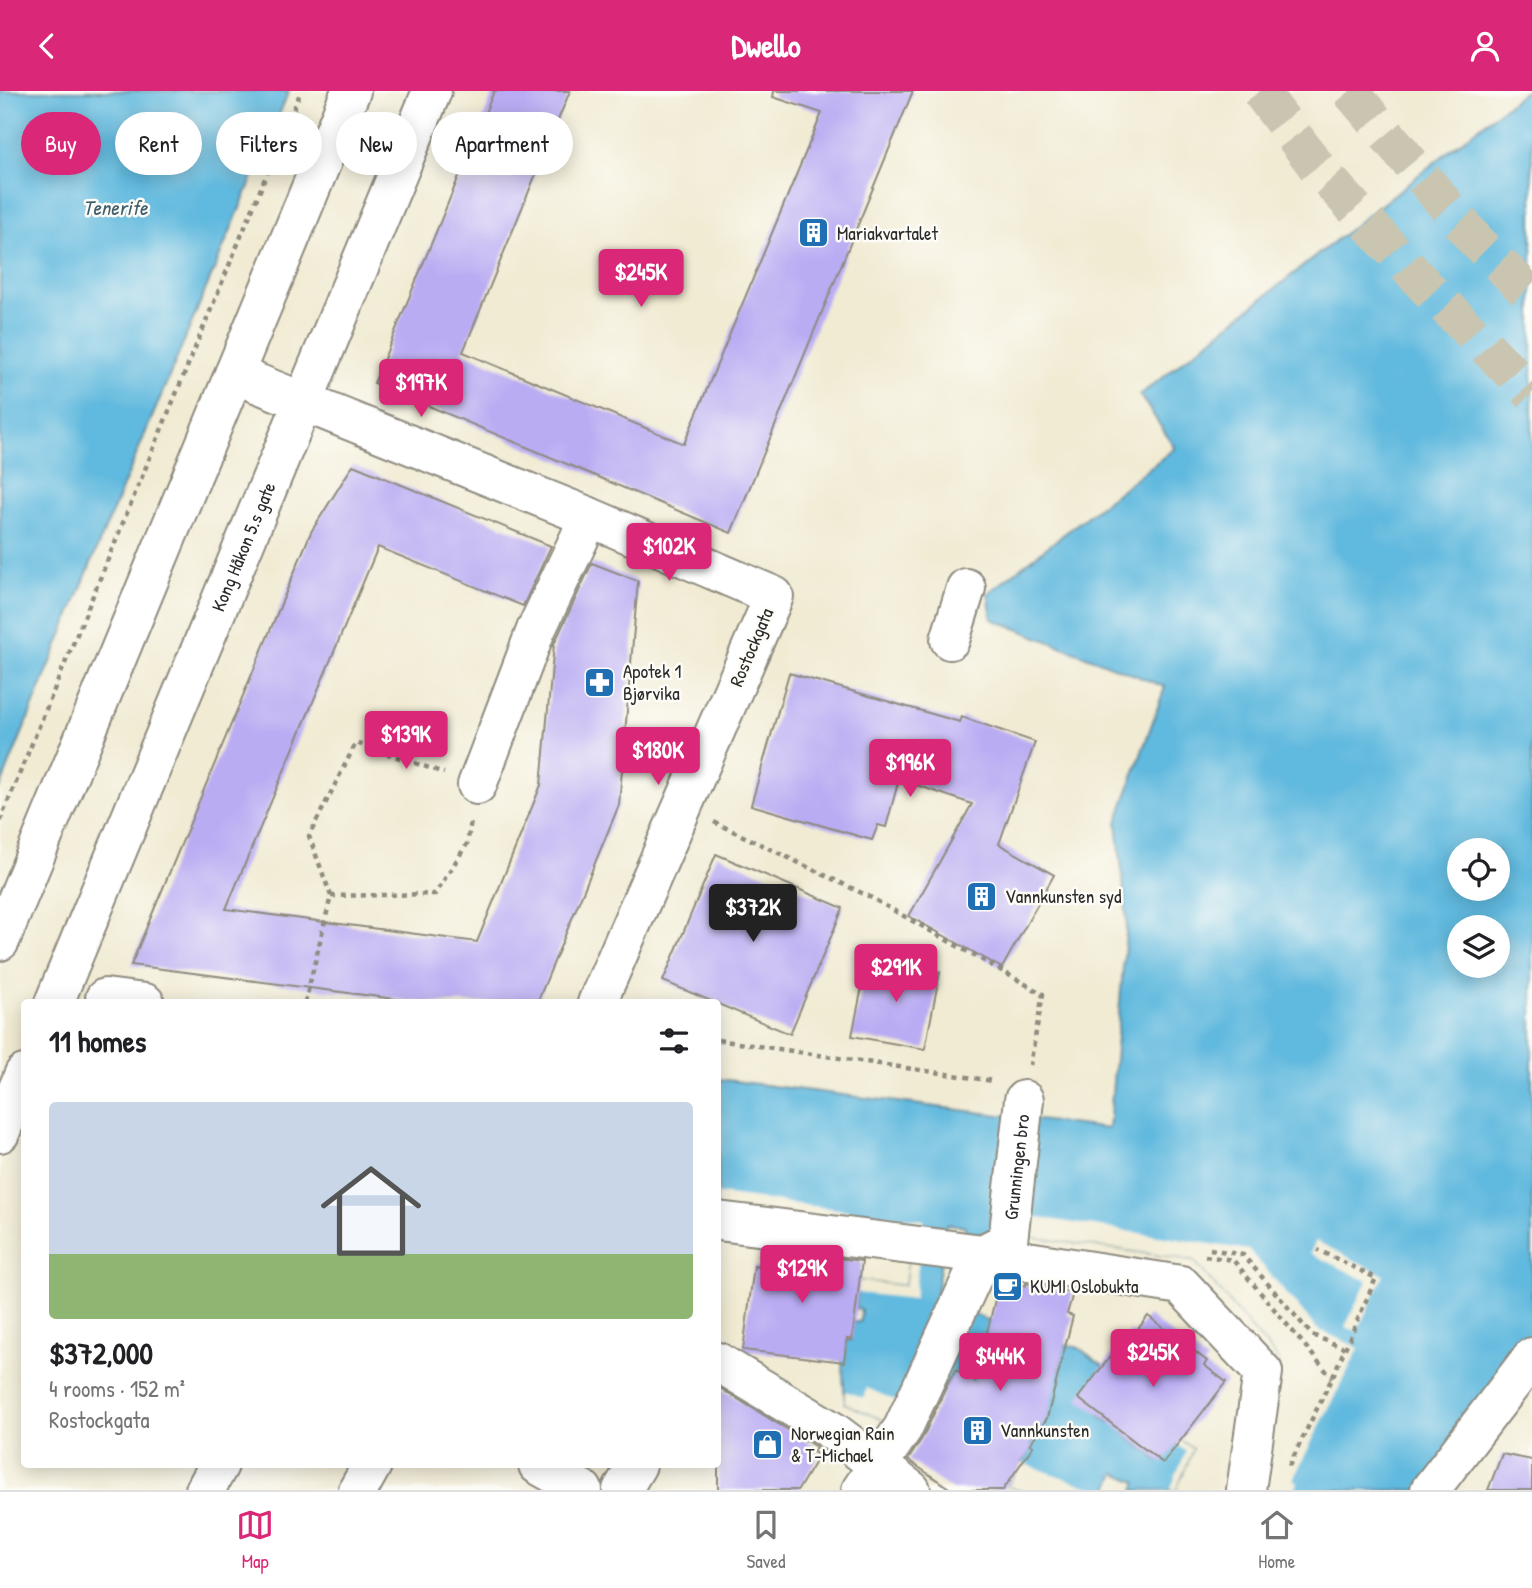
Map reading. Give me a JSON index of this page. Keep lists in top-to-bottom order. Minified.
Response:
{"streets":{"main road":["Kong Håkon 5.s gate","Rostockgata","Grunningen bro"]},"crossings":[["Kong Håkon 5.s gate","Rostockgata"]],"water":["Tenerife"],"places":{"building":["Mariakvartalet","Vannkunsten syd","Vannkunsten"],"pharmacy":["Apotek 1 Bjørvika"],"cafe":["KUMI Oslobukta"],"shop":["Norwegian Rain & T-Michael"]},"page":{"header":"Dwello","chip":["Buy","Rent","Filters","New","Apartment"],"price":["$245K","$197K","$102K","$139K","$180K","$196K","$372K","$291K","$129K","$245K","$444K"],"heading":"11 homes","list":[{"name":"$372,000","note":"4 rooms · 152 m² · Rostockgata"}],"tabs":["Map","Saved","Home"]}}
